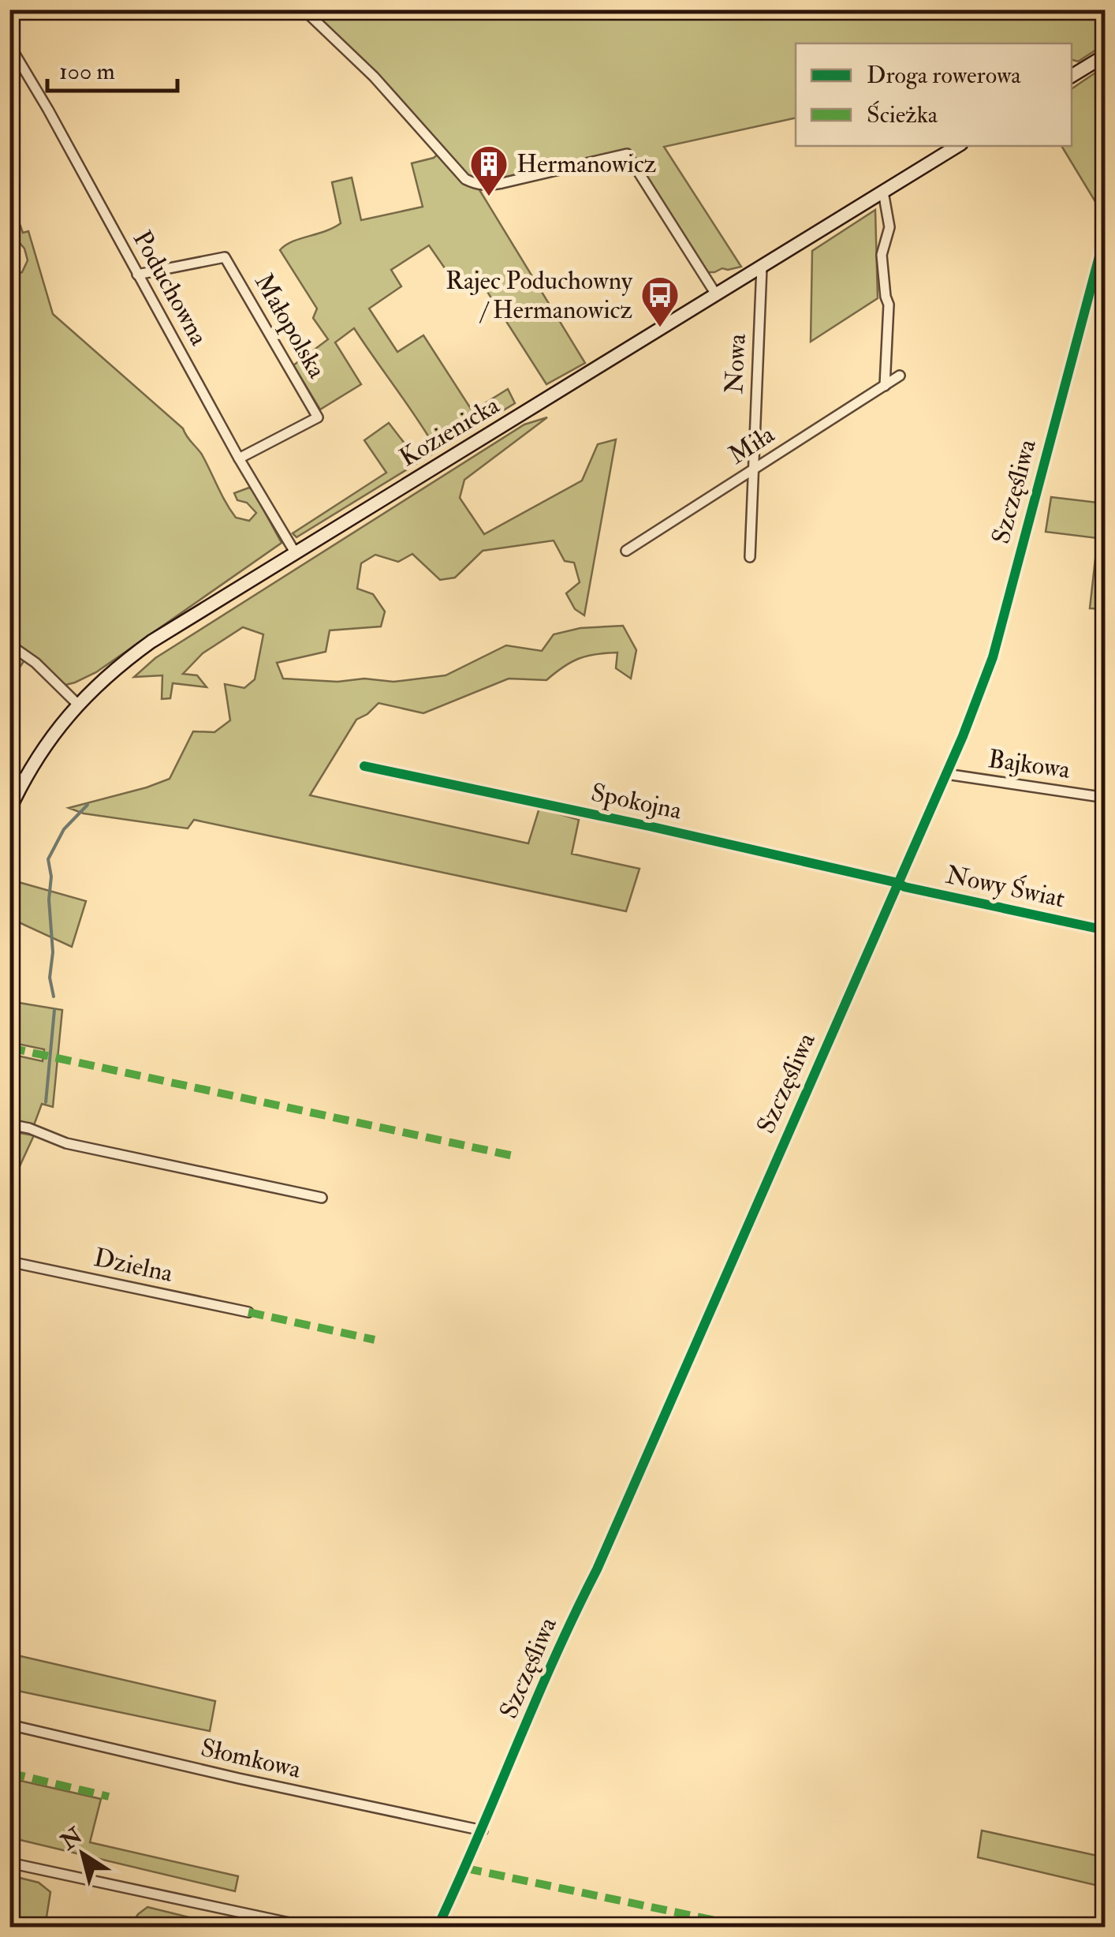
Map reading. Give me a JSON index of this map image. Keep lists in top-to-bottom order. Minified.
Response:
{"streets":{"main road":["Kozienicka"],"street":["Poduchowna","Małopolska","Nowa","Miła","Szczęśliwa","Bajkowa","Spokojna","Nowy Świat","Dzielna","Słomkowa"]},"crossings":[["Poduchowna","Małopolska"],["Poduchowna","Kozienicka"],["Nowa","Kozienicka"],["Nowa","Miła"],["Szczęśliwa","Bajkowa"],["Szczęśliwa","Spokojna"],["Szczęśliwa","Nowy Świat"],["Szczęśliwa","Słomkowa"],["Spokojna","Nowy Świat"]],"places":{"building":["Hermanowicz"],"bus stop":["Rajec Poduchowny / Hermanowicz"]},"legend":["Droga rowerowa","Ścieżka"],"scale_bar":"100 m","north":"top left"}
